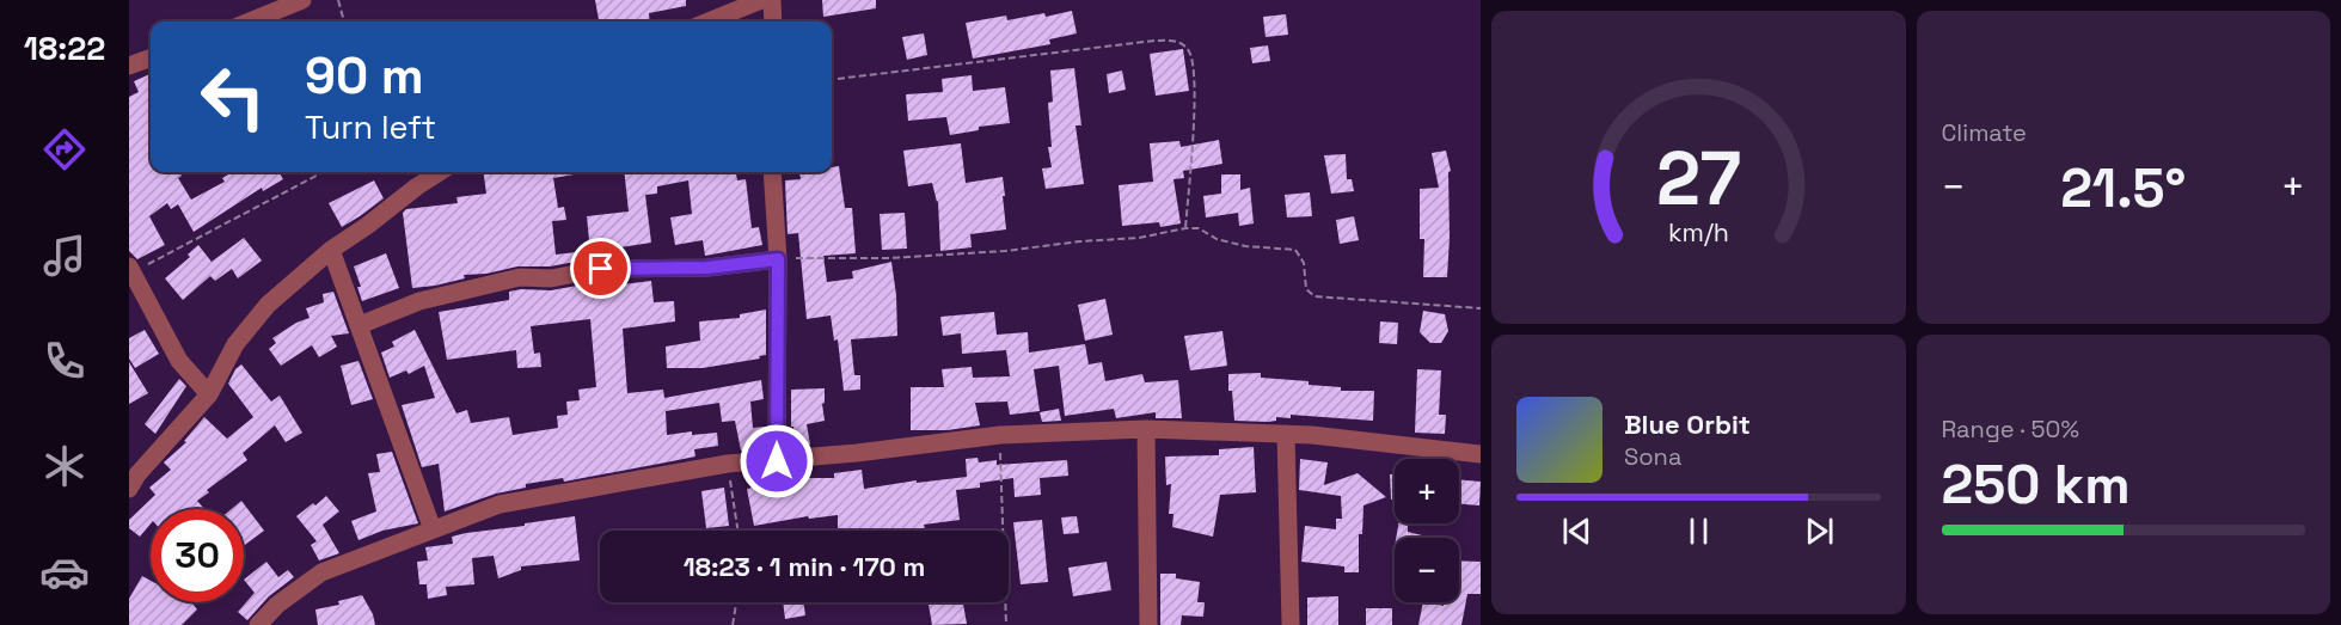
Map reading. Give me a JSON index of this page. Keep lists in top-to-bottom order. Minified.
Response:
{"page":{"tabs":"18:22","tile":["Climate",["Range · 50%","250 km"]],"turn":["90 m","Turn left"],"heat":["−","21.5°","+"],"song":["Blue Orbit","Sona"],"map_buttons":["+","−"],"limit":"30","trip":"18:23 · 1 min · 170 m","gauge":["27","km/h"]}}
